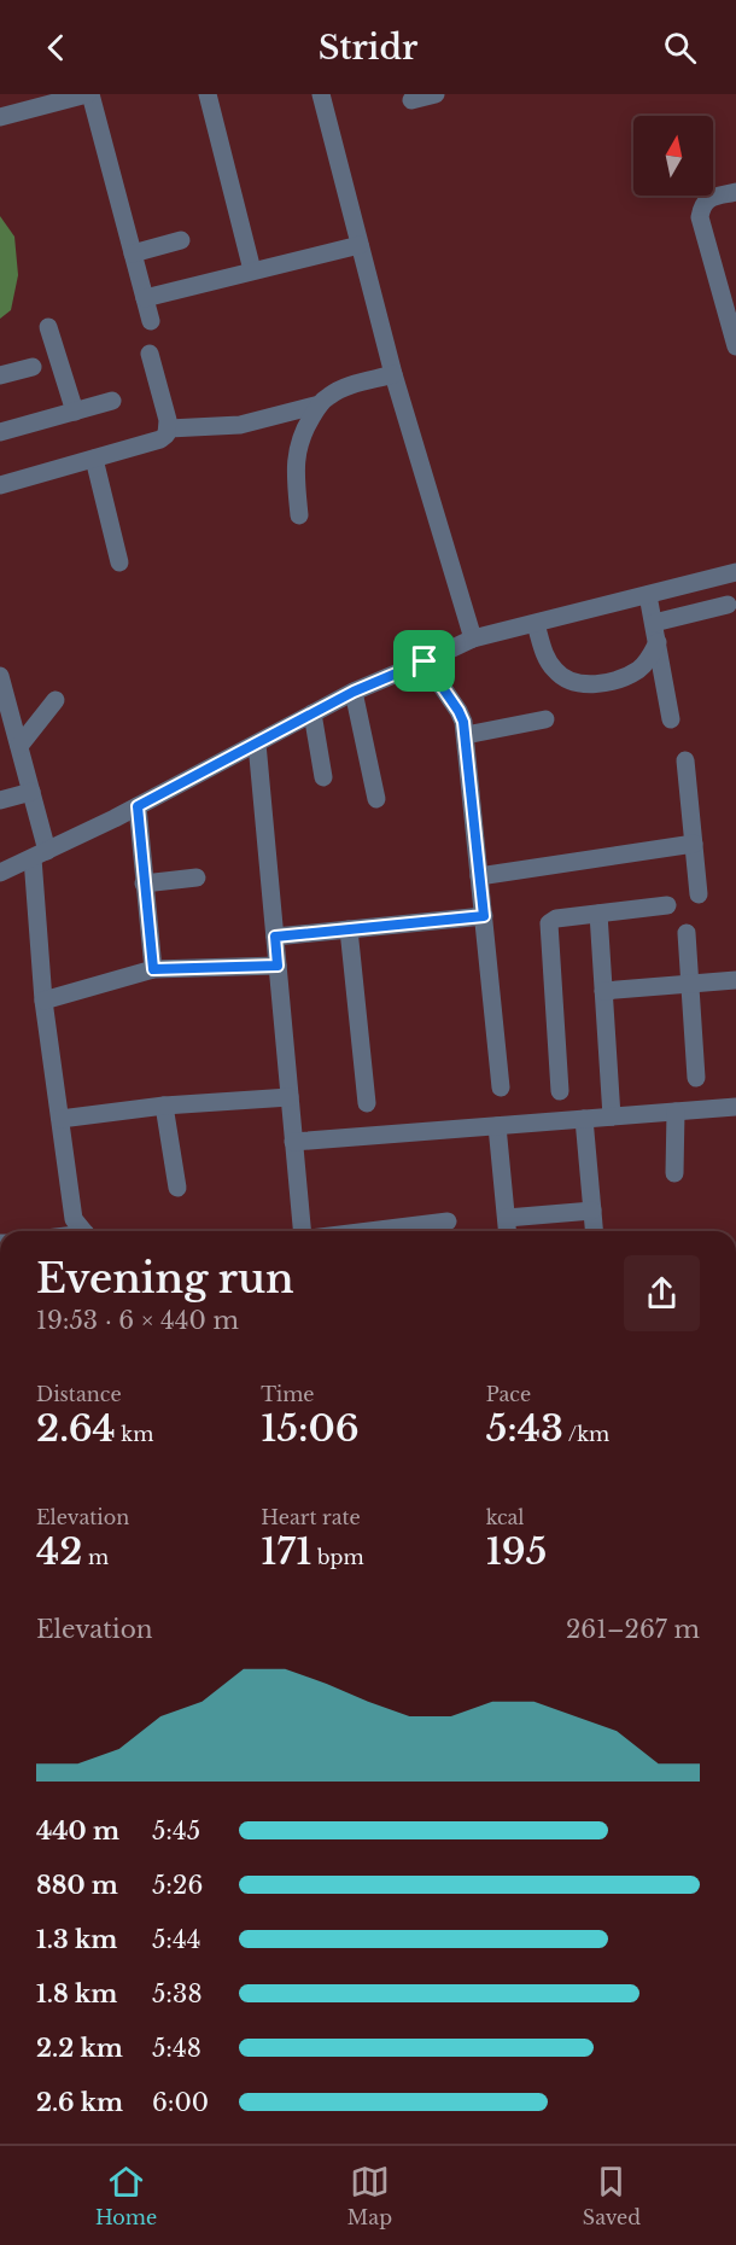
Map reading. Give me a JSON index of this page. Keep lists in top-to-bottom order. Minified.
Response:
{"north":"top","page":{"header":"Stridr","heading":["Evening run","19:53 · 6 × 440 m"],"stats":[["Distance","2.64 km"],["Time","15:06"],["Pace","5:43 /km"],["Elevation","42 m"],["Heart rate","171 bpm"],["kcal","195"]],"chart":["Elevation","261–267 m"],"list":[{"name":"440 m","note":"5:45"},{"name":"880 m","note":"5:26"},{"name":"1.3 km","note":"5:44"},{"name":"1.8 km","note":"5:38"},{"name":"2.2 km","note":"5:48"},{"name":"2.6 km","note":"6:00"}],"tabs":["Home","Map","Saved"]}}
